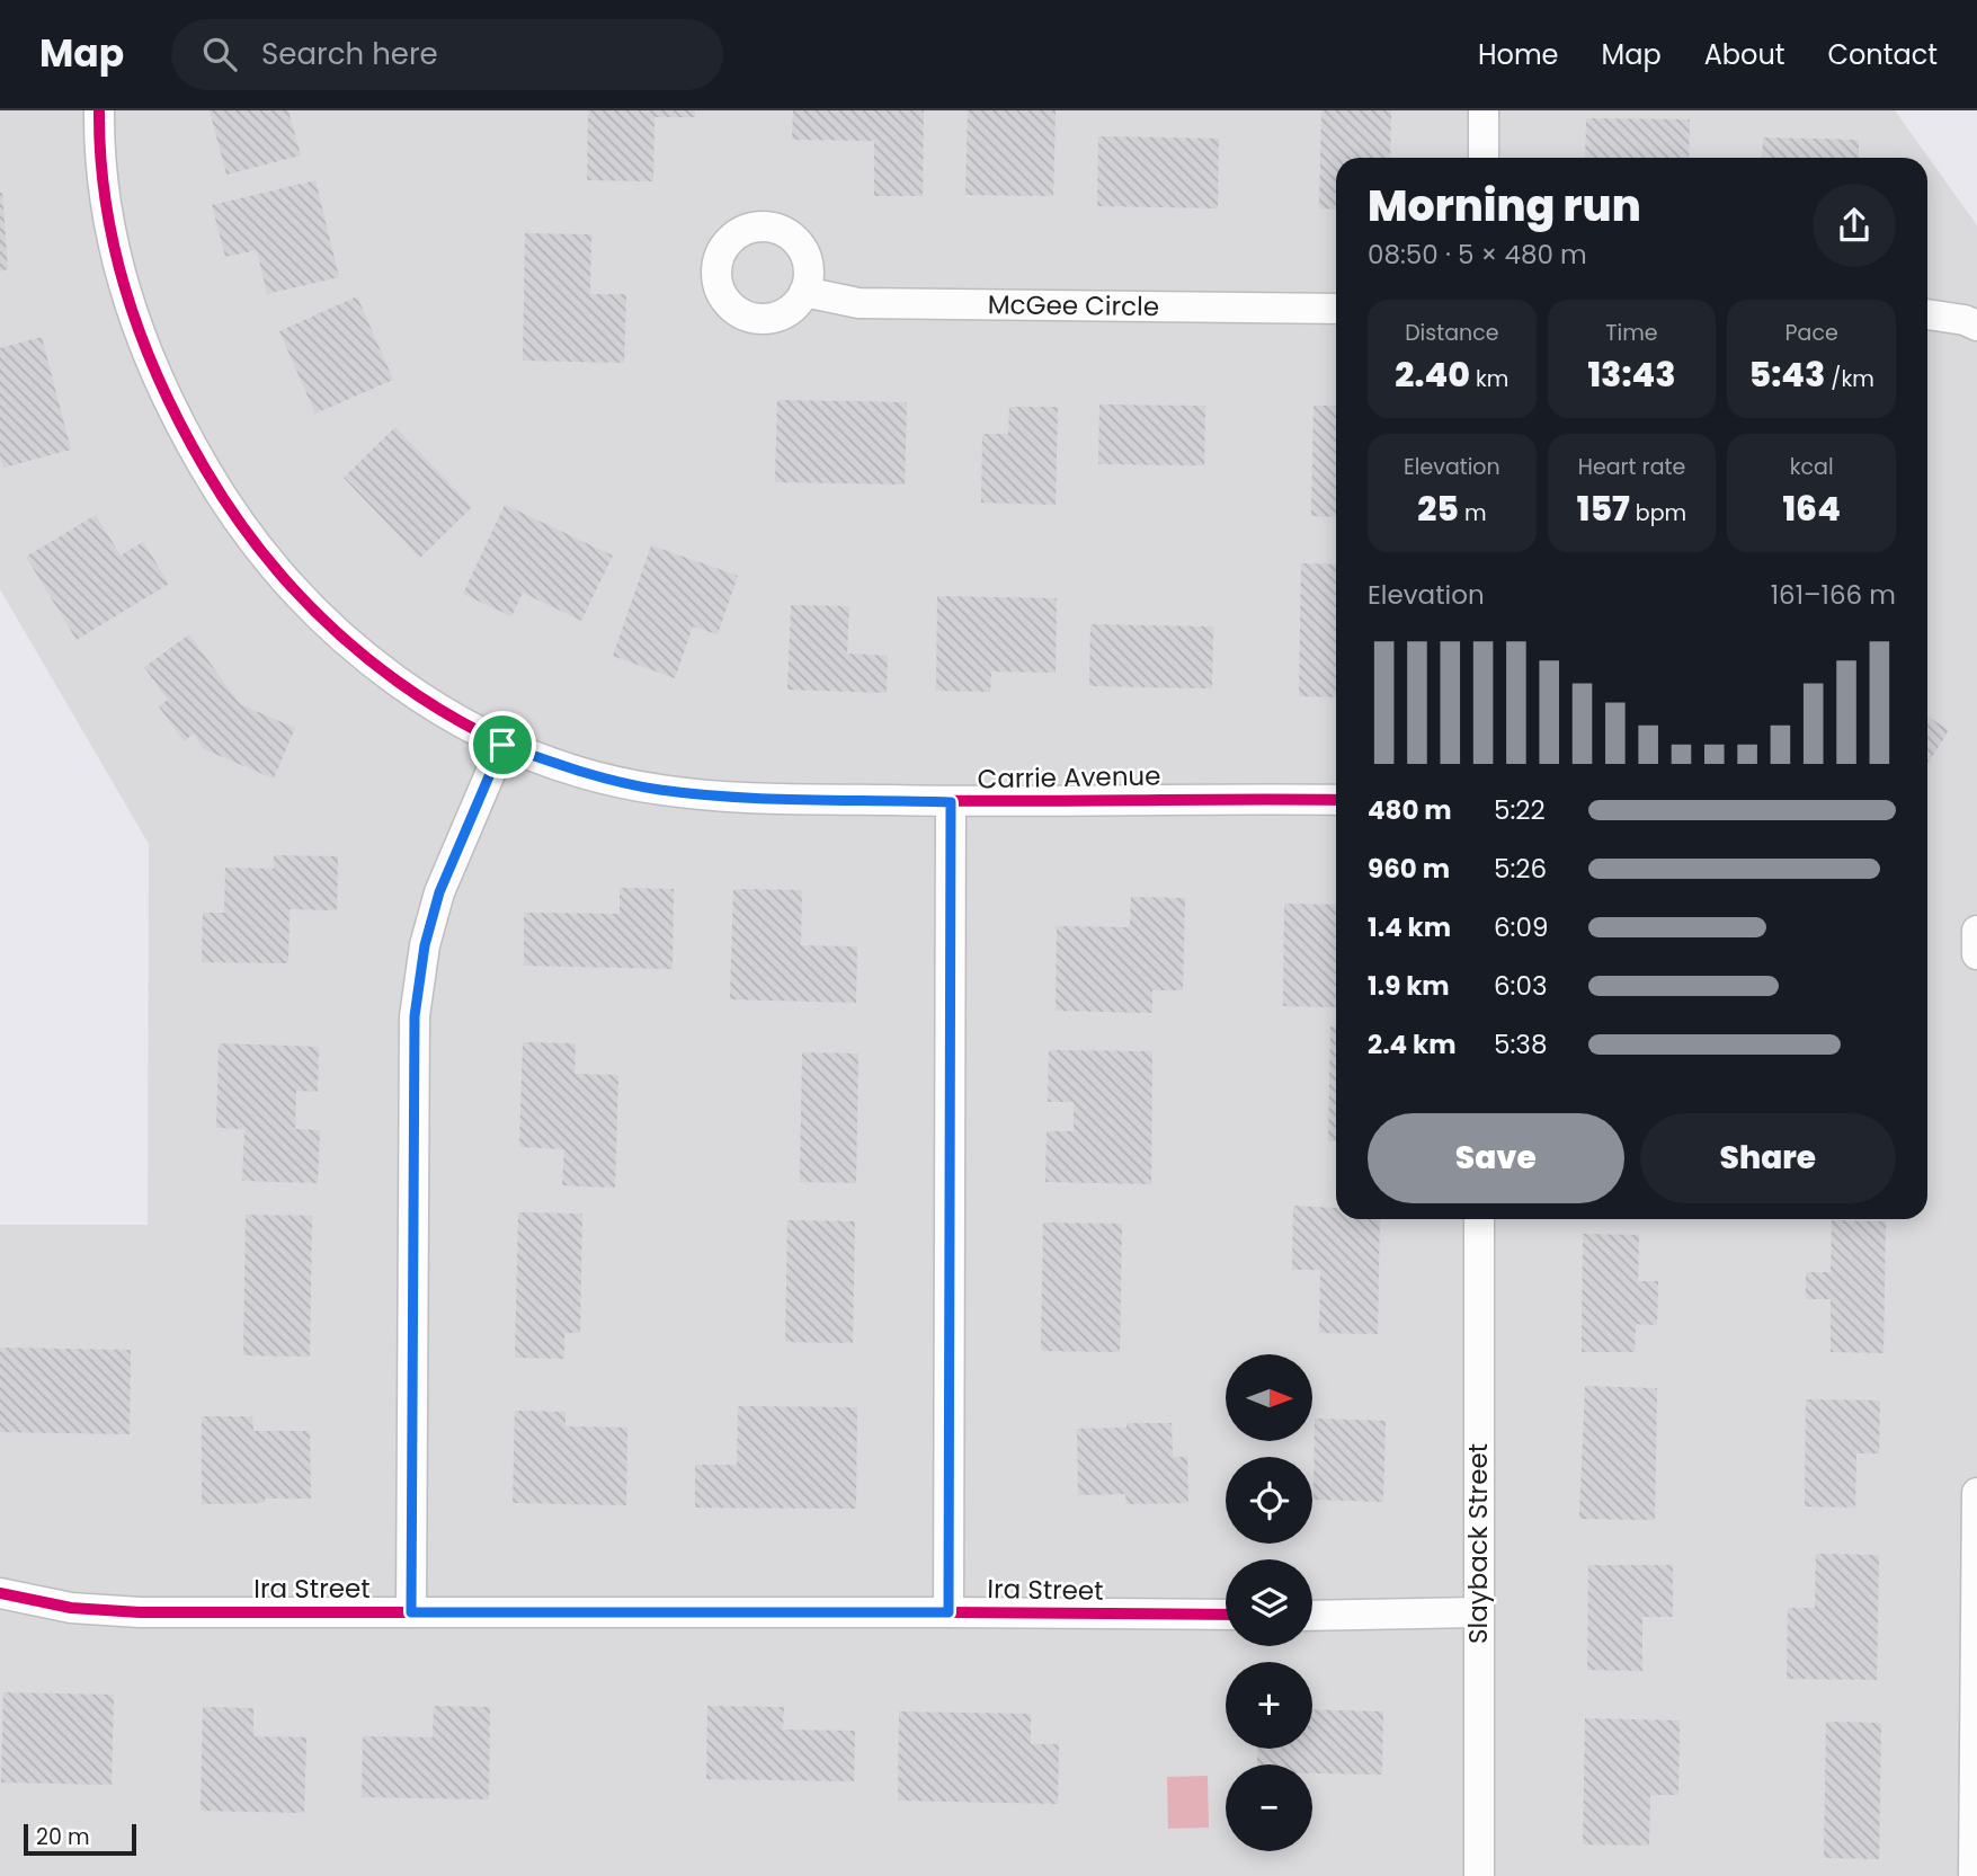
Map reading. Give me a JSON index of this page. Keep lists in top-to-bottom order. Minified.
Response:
{"streets":{"street":["McGee Circle","Carrie Avenue","Slayback Street","Ira Street"]},"scale_bar":"20 m","north":"right","page":{"header":"Map","search":"Search here","nav":["Home","Map","About","Contact"],"heading":["Morning run","08:50 · 5 × 480 m"],"stats":[["Distance","2.40 km"],["Time","13:43"],["Pace","5:43 /km"],["Elevation","25 m"],["Heart rate","157 bpm"],["kcal","164"]],"chart":["Elevation","161–166 m"],"list":[{"name":"480 m","note":"5:22"},{"name":"960 m","note":"5:26"},{"name":"1.4 km","note":"6:09"},{"name":"1.9 km","note":"6:03"},{"name":"2.4 km","note":"5:38"}],"buttons":["Save","Share"],"map_buttons":["+","−"],"scale":"20 m"}}
